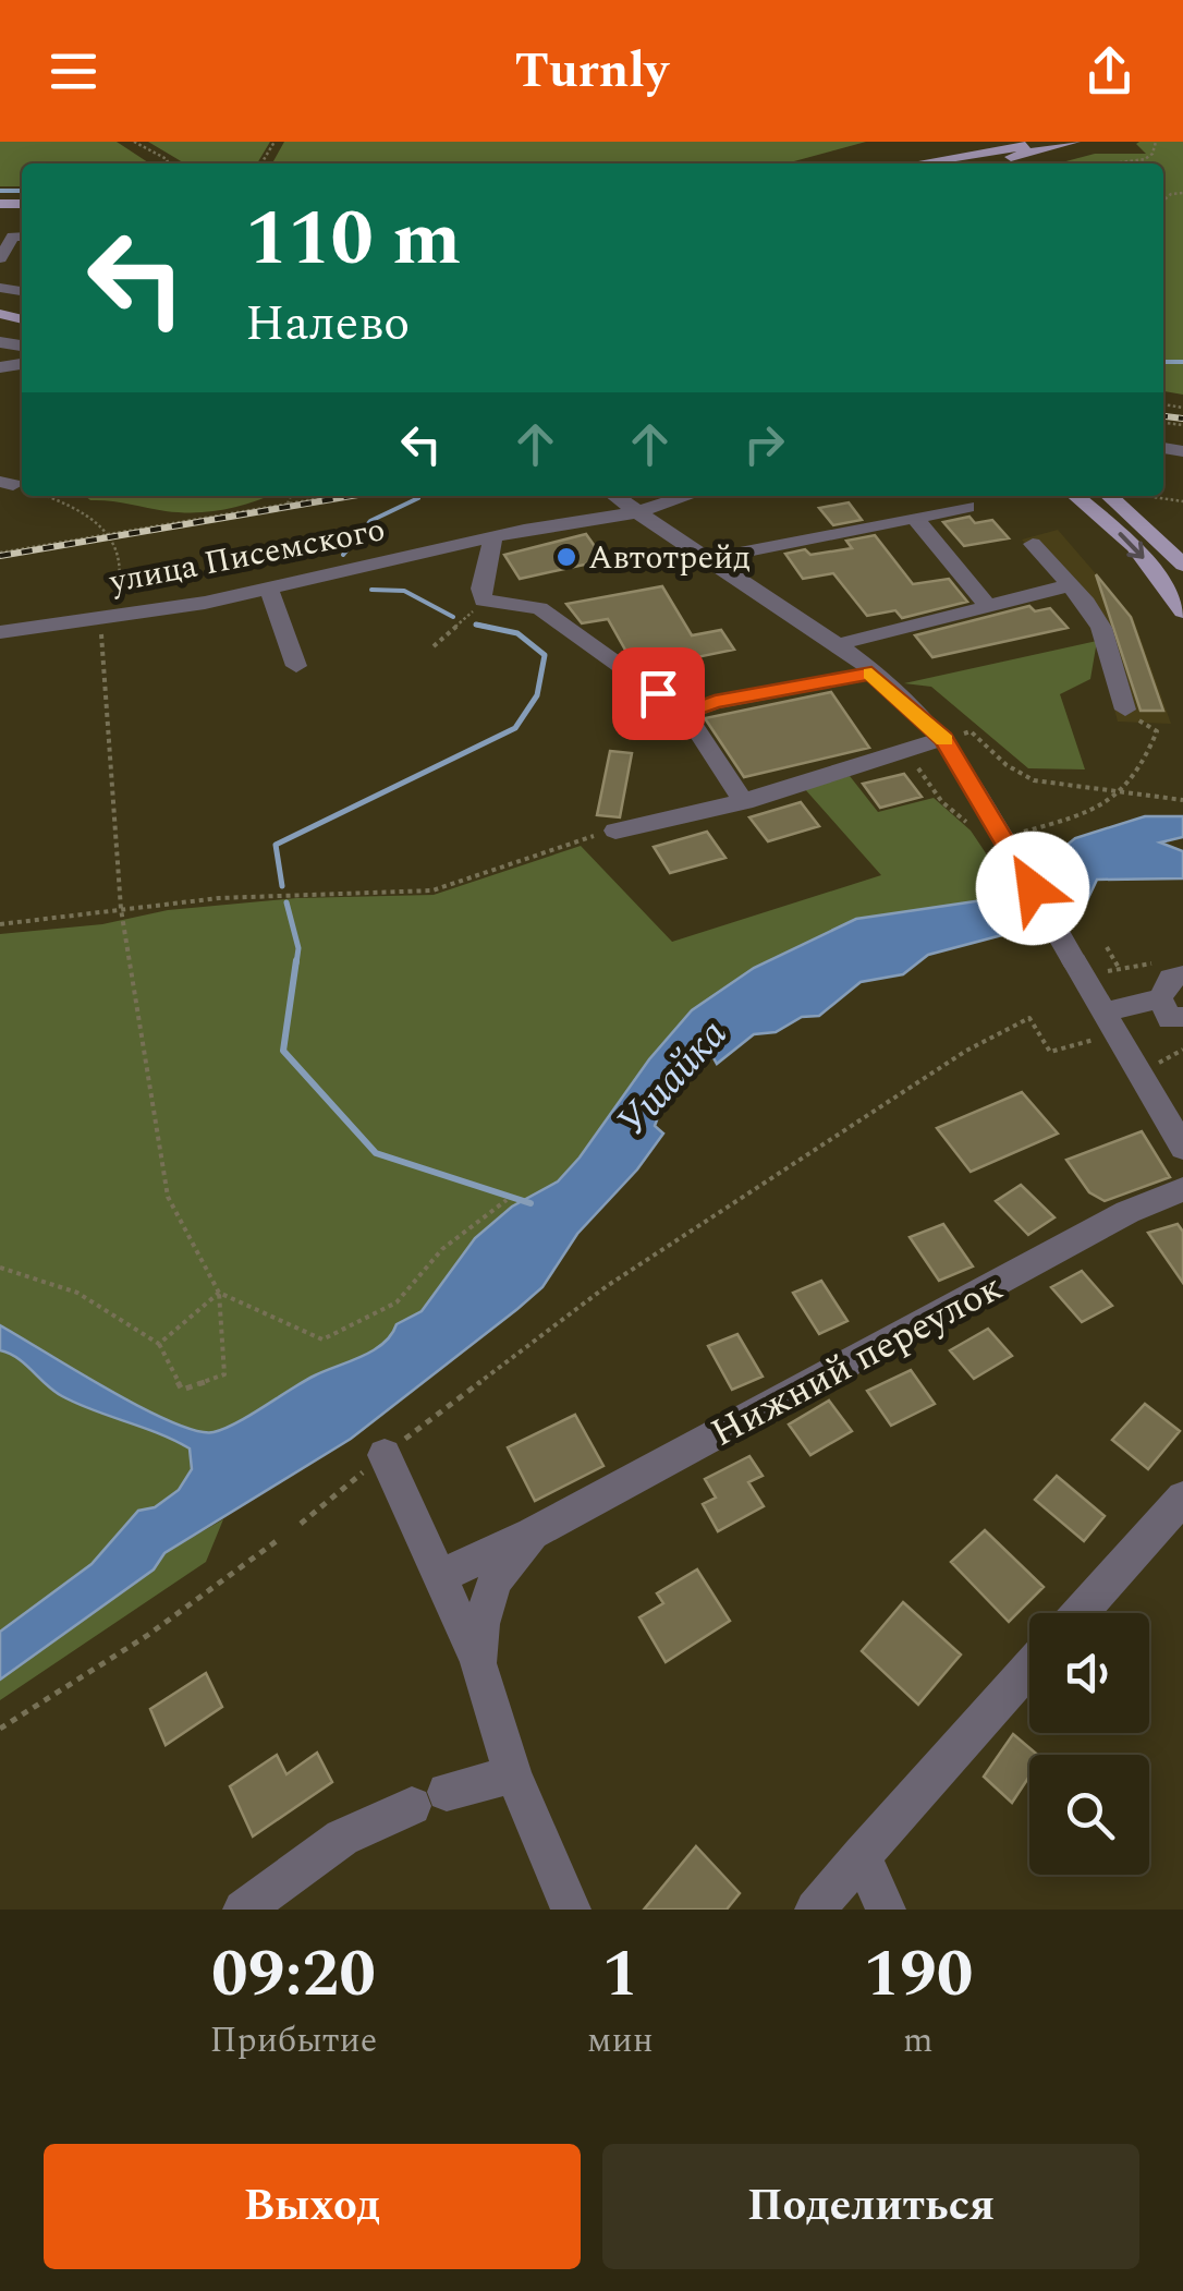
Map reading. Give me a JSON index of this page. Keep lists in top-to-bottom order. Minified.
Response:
{"streets":{"street":["улица Писемского","Нижний переулок"]},"water":["Ушайка"],"places":["Автотрейд"],"page":{"header":"Turnly","turn":["110 m","Налево"],"eta":["09:20","Прибытие","1","мин","190","m"],"buttons":["Выход","Поделиться"]}}
